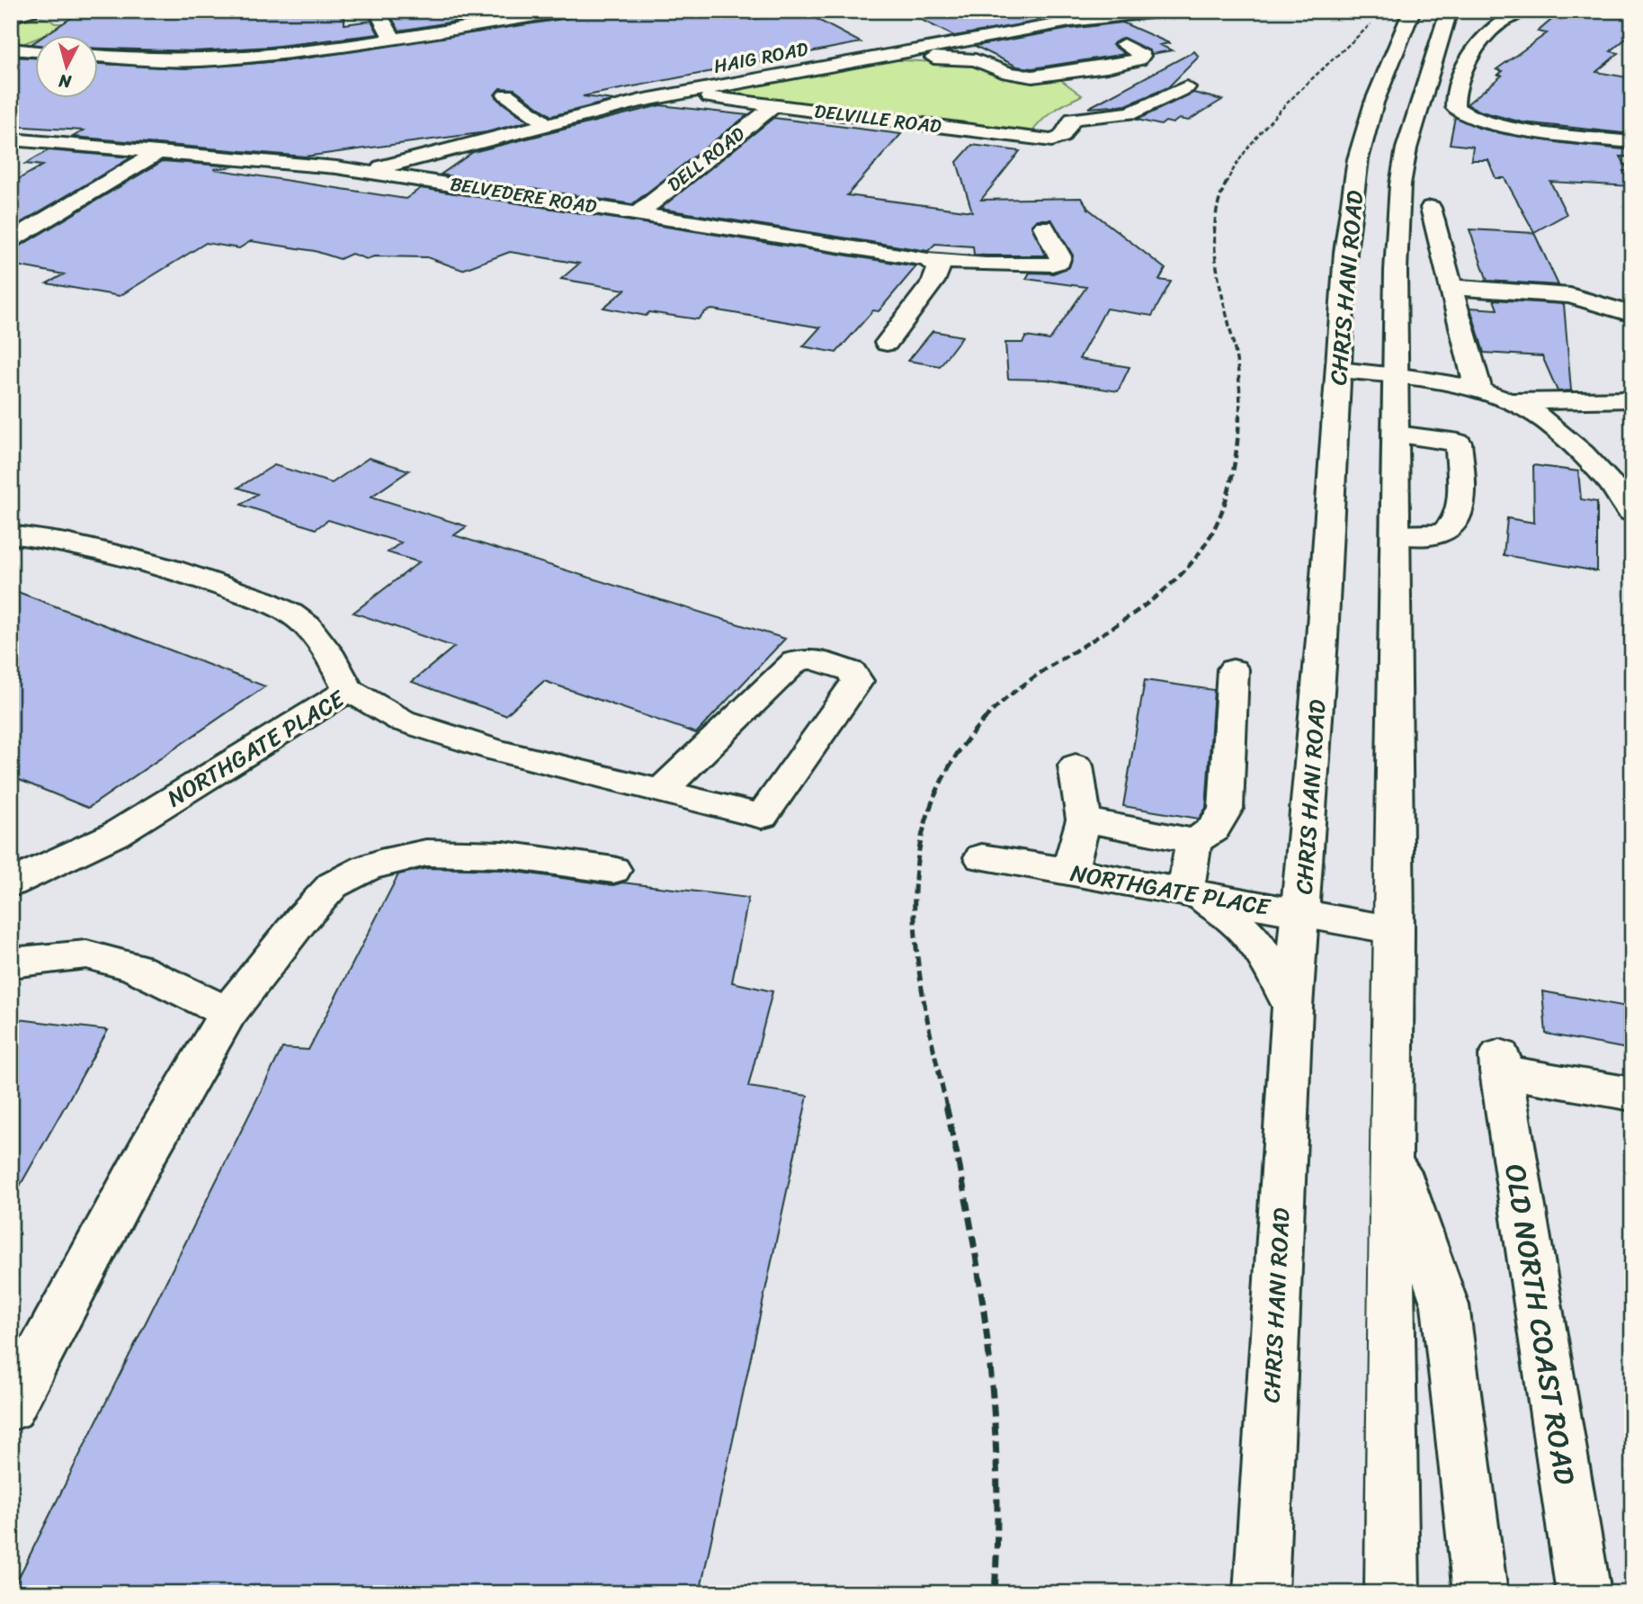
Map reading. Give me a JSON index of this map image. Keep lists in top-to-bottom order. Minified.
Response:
{"streets":{"street":["HAIG ROAD","DELVILLE ROAD","DELL ROAD","BELVEDERE ROAD","CHRIS HANI ROAD","NORTHGATE PLACE","OLD NORTH COAST ROAD"]},"crossings":[["HAIG ROAD","DELVILLE ROAD"],["HAIG ROAD","BELVEDERE ROAD"],["DELVILLE ROAD","DELL ROAD"],["DELL ROAD","BELVEDERE ROAD"],["CHRIS HANI ROAD","NORTHGATE PLACE"]],"north":"bottom"}
